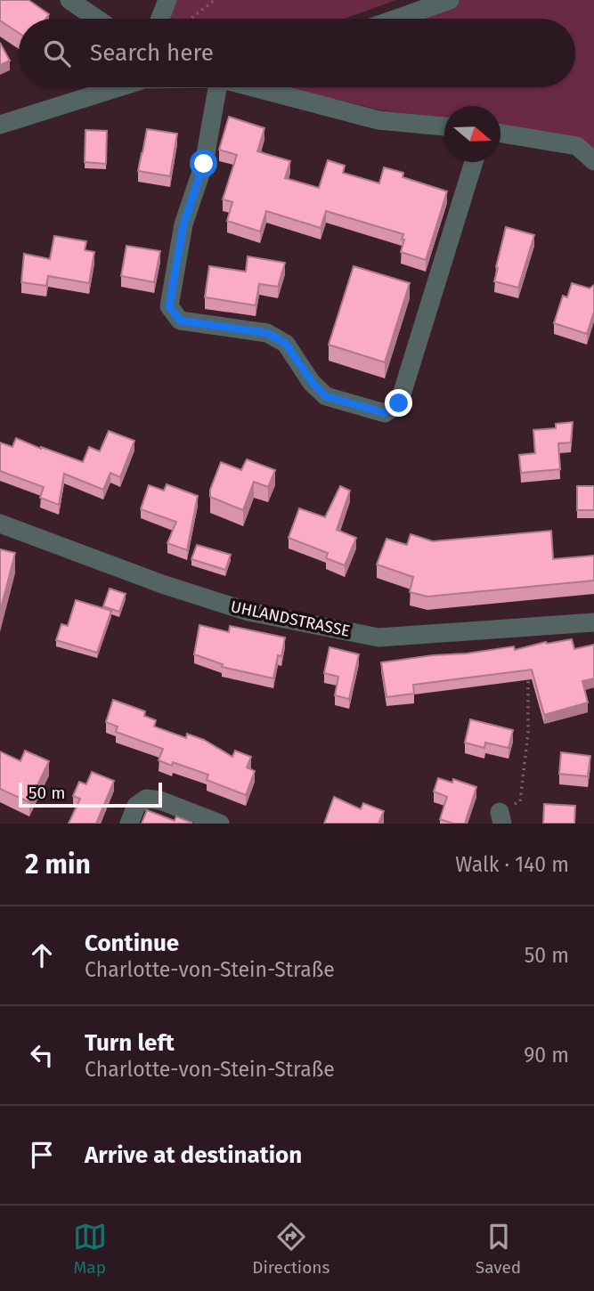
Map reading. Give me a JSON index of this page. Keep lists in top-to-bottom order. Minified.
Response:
{"streets":{"street":["UHLANDSTRASSE"]},"scale_bar":"50 m","north":"right","page":{"search":"Search here","scale":"50 m","heading":["2 min","Walk · 140 m"],"list":[["Continue","Charlotte-von-Stein-Straße","50 m"],["Turn left","Charlotte-von-Stein-Straße","90 m"],"Arrive at destination"],"nav":["Map","Directions","Saved"]}}
